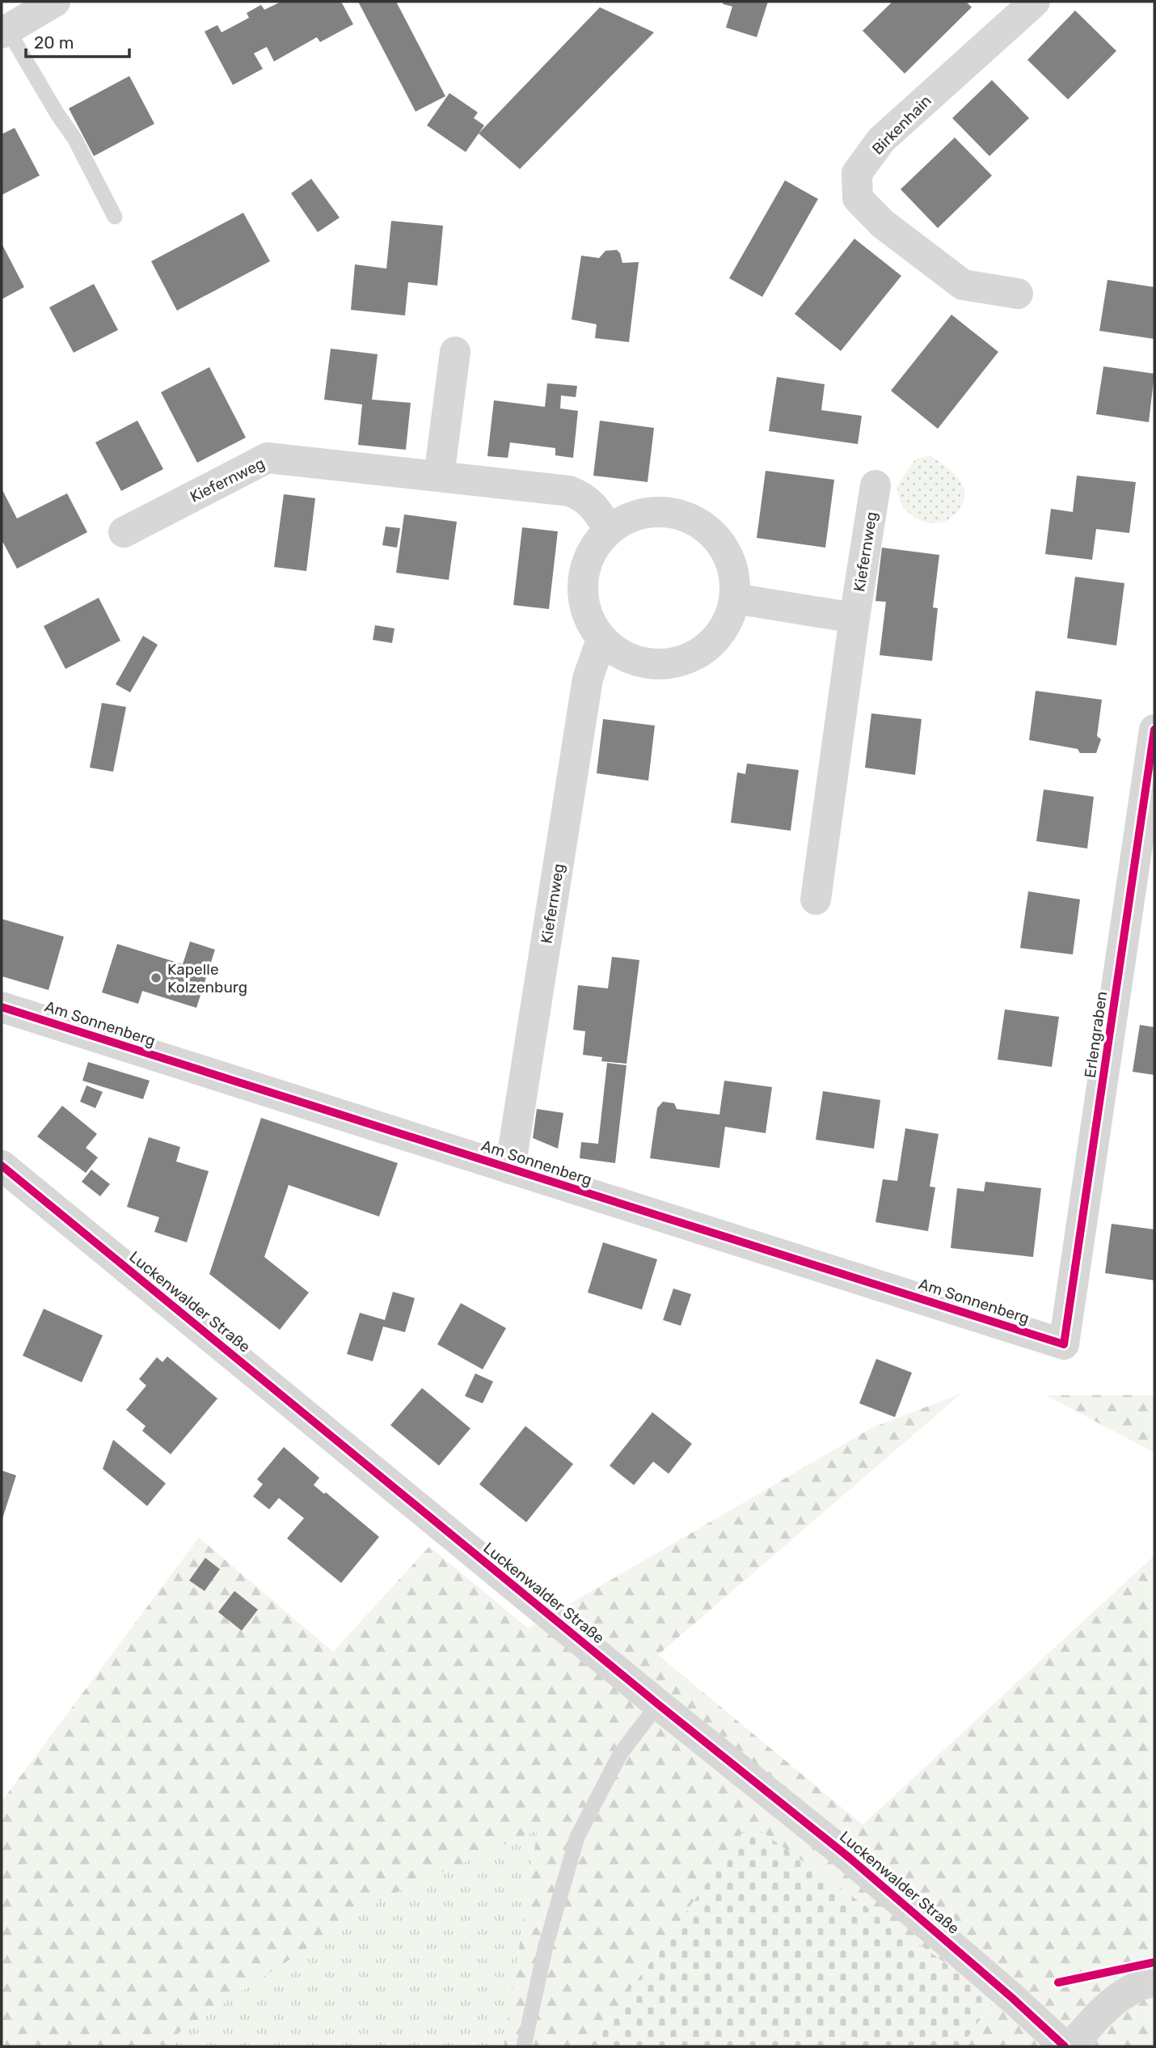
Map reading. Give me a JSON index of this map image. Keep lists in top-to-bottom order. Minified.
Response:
{"streets":{"street":["Birkenhain","Kiefernweg","Am Sonnenberg","Erlengraben","Luckenwalder Straße"]},"crossings":[["Kiefernweg","Am Sonnenberg"],["Am Sonnenberg","Erlengraben"]],"places":["Kapelle Kolzenburg"],"scale_bar":"20 m"}
